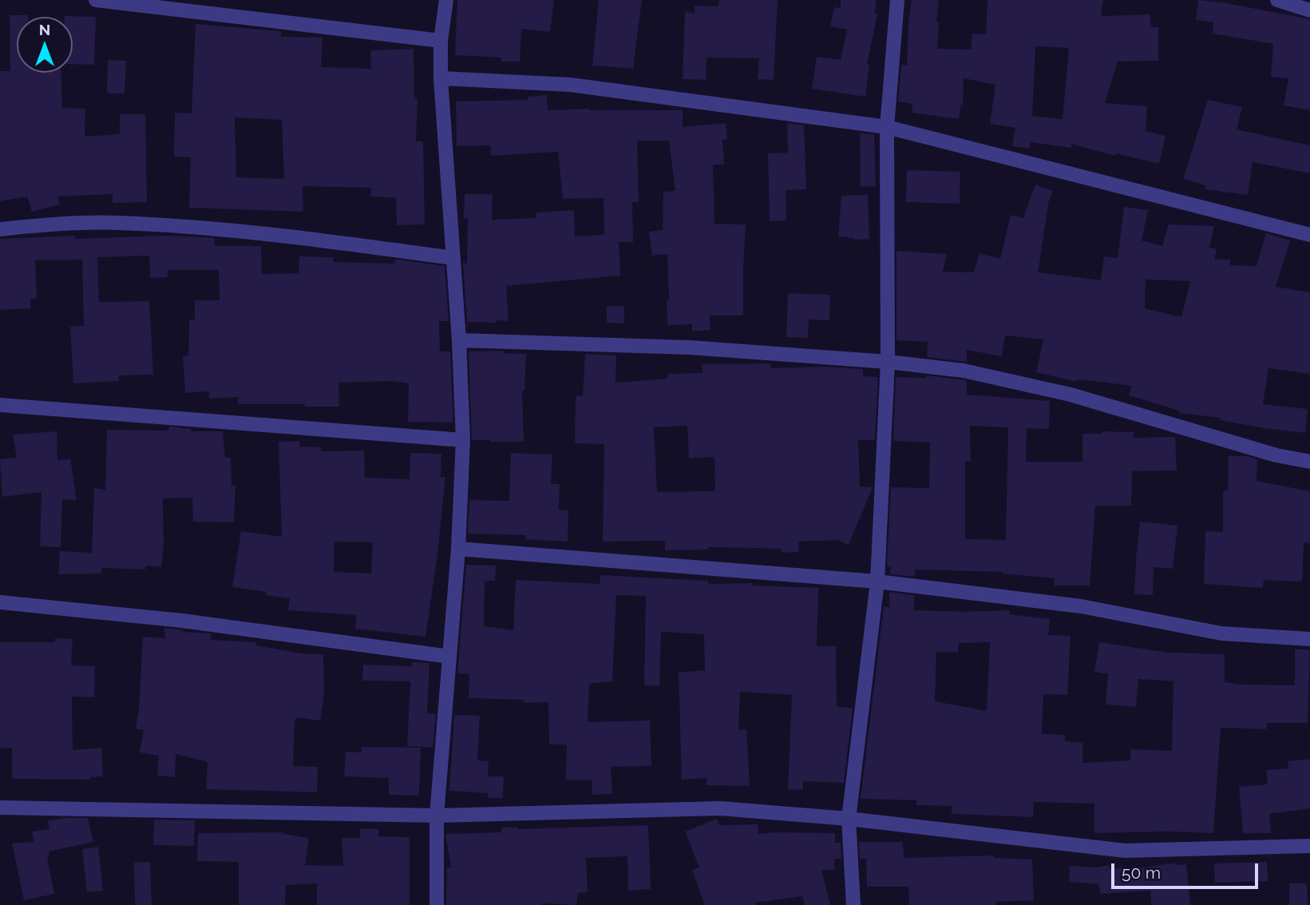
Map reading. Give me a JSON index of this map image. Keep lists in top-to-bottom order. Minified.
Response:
{"scale_bar":"50 m","north":"top"}
